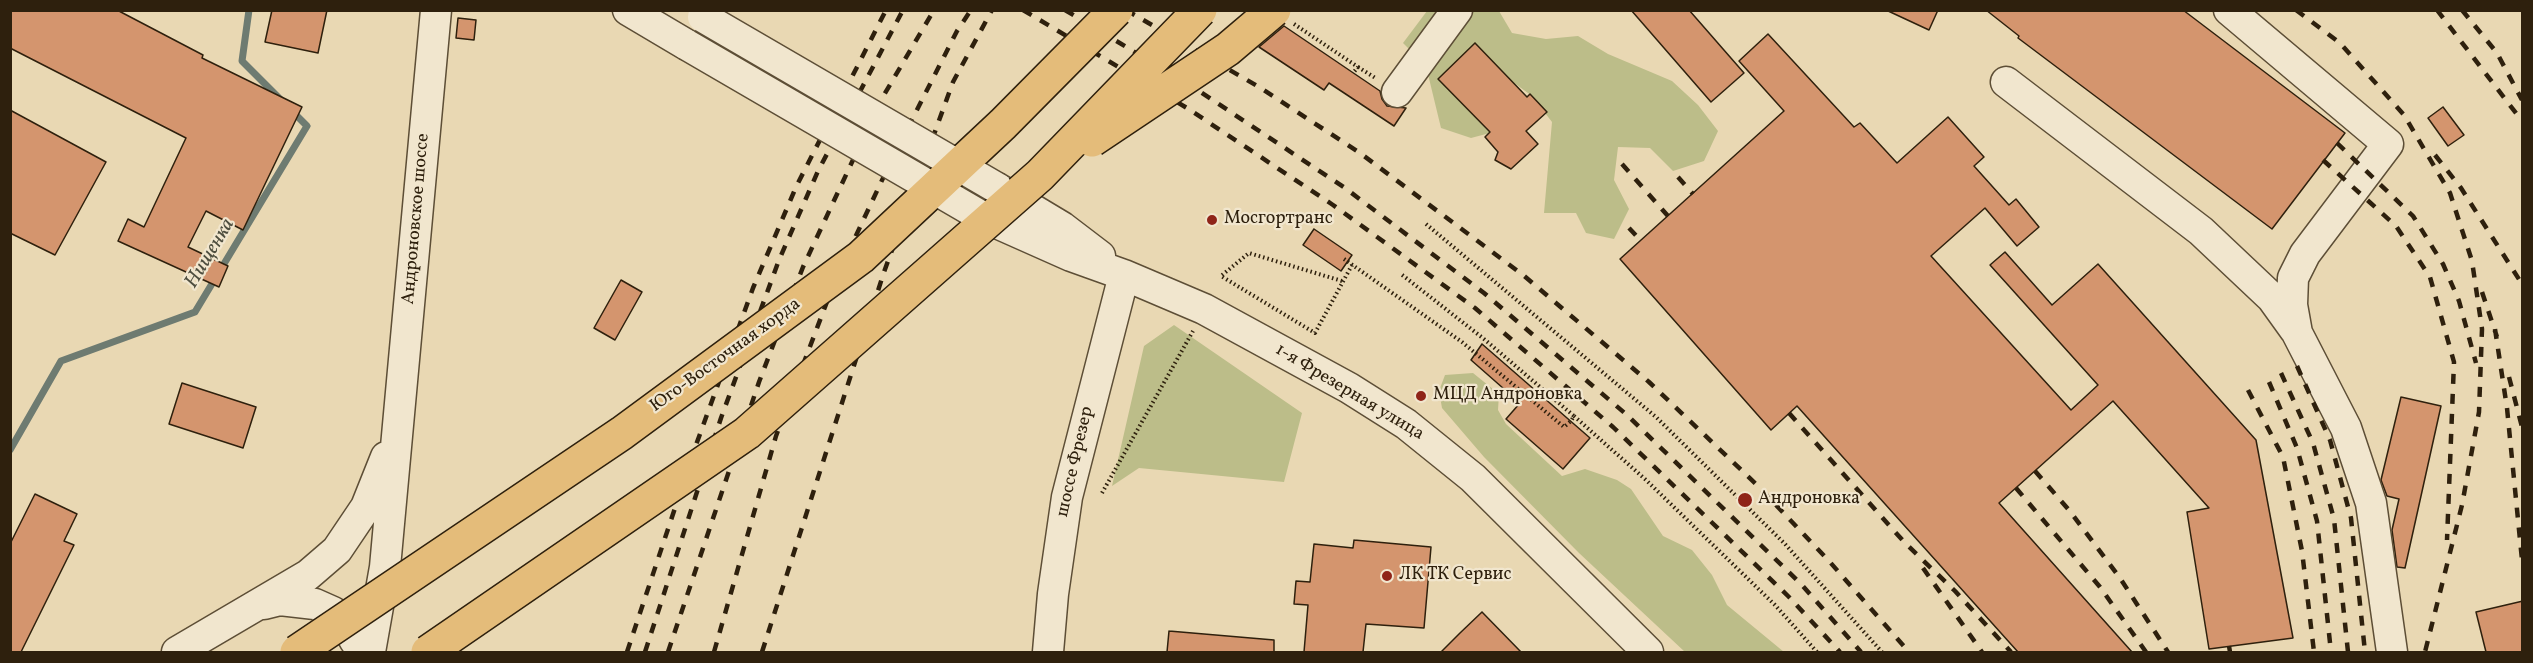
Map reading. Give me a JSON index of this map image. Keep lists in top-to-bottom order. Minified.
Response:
{"streets":{"main road":["Юго-Восточная хорда"],"street":["Андроновское шоссе","1-я Фрезерная улица","шоссе Фрезер"]},"crossings":[["1-я Фрезерная улица","шоссе Фрезер"]],"water":["Нищенка"],"places":["Мосгортранс","МЦД Андроновка","Андроновка","ЛК ТК Сервис"]}
